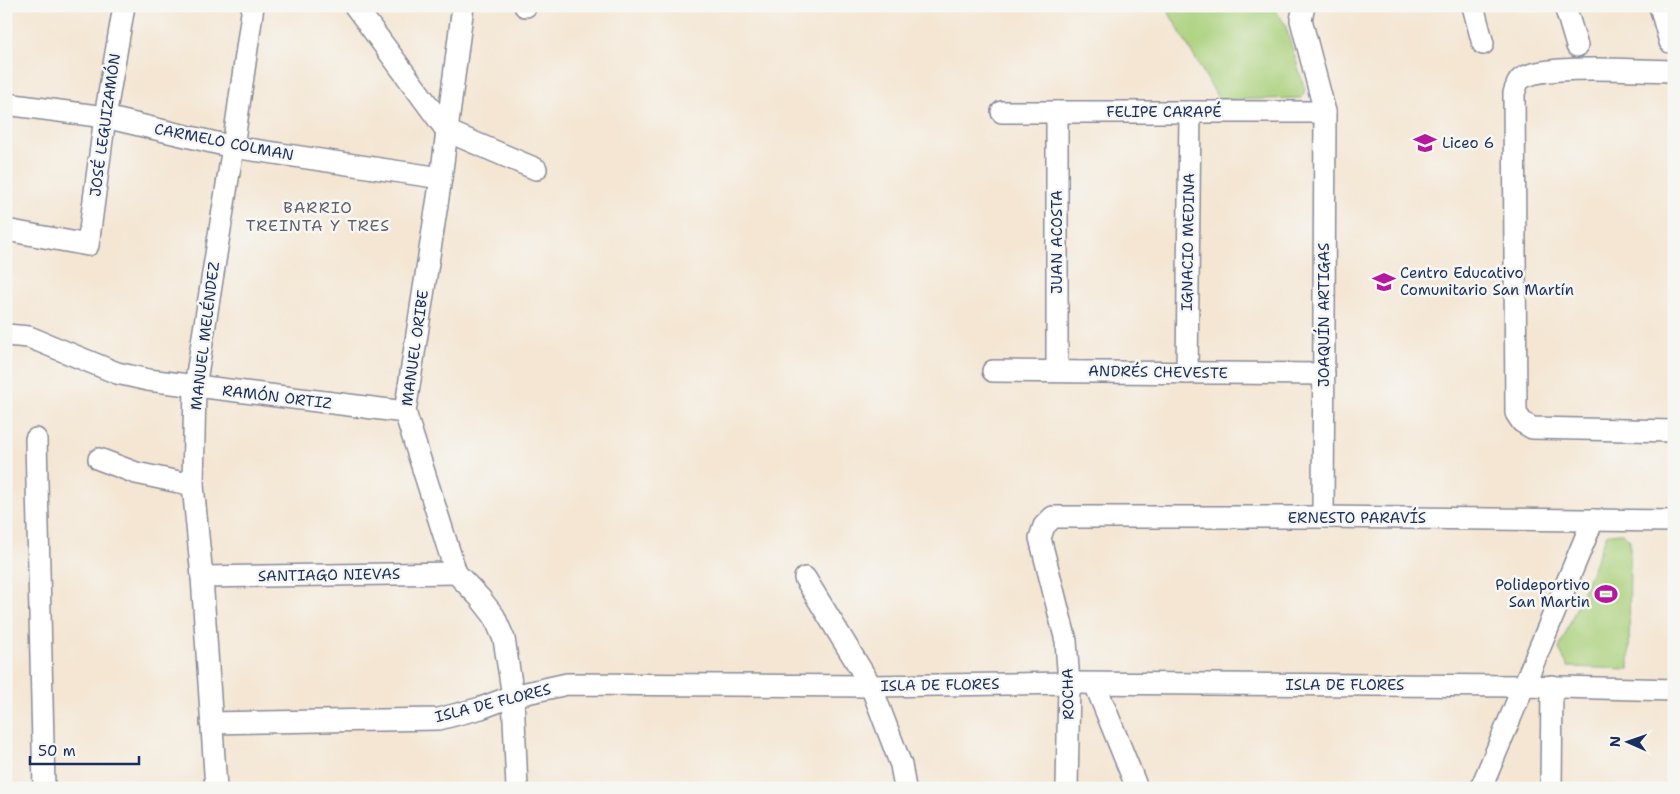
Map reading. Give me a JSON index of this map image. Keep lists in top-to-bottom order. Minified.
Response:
{"streets":{"street":["FELIPE CARAPÉ","JOSÉ LEGUIZAMÓN","CARMELO COLMAN","JUAN ACOSTA","IGNACIO MEDINA","JOAQUÍN ARTIGAS","MANUEL MELÉNDEZ","MANUEL ORIBE","ANDRÉS CHEVESTE","RAMÓN ORTIZ","ERNESTO PARAVÍS","SANTIAGO NIEVAS","ISLA DE FLORES","ROCHA"]},"crossings":[["FELIPE CARAPÉ","JUAN ACOSTA"],["FELIPE CARAPÉ","IGNACIO MEDINA"],["FELIPE CARAPÉ","JOAQUÍN ARTIGAS"],["JOSÉ LEGUIZAMÓN","CARMELO COLMAN"],["CARMELO COLMAN","MANUEL MELÉNDEZ"],["CARMELO COLMAN","MANUEL ORIBE"],["JUAN ACOSTA","ANDRÉS CHEVESTE"],["IGNACIO MEDINA","ANDRÉS CHEVESTE"],["JOAQUÍN ARTIGAS","ANDRÉS CHEVESTE"],["JOAQUÍN ARTIGAS","ERNESTO PARAVÍS"],["MANUEL MELÉNDEZ","RAMÓN ORTIZ"],["MANUEL MELÉNDEZ","SANTIAGO NIEVAS"],["MANUEL MELÉNDEZ","ISLA DE FLORES"],["MANUEL ORIBE","RAMÓN ORTIZ"],["MANUEL ORIBE","SANTIAGO NIEVAS"],["MANUEL ORIBE","ISLA DE FLORES"],["ERNESTO PARAVÍS","ROCHA"],["ISLA DE FLORES","ROCHA"]],"districts":["BARRIO TREINTA Y TRES"],"places":{"school or university":["Liceo 6","Centro Educativo Comunitario San Martín"],"sports":["Polideportivo San Martin"]},"scale_bar":"50 m","north":"left"}
